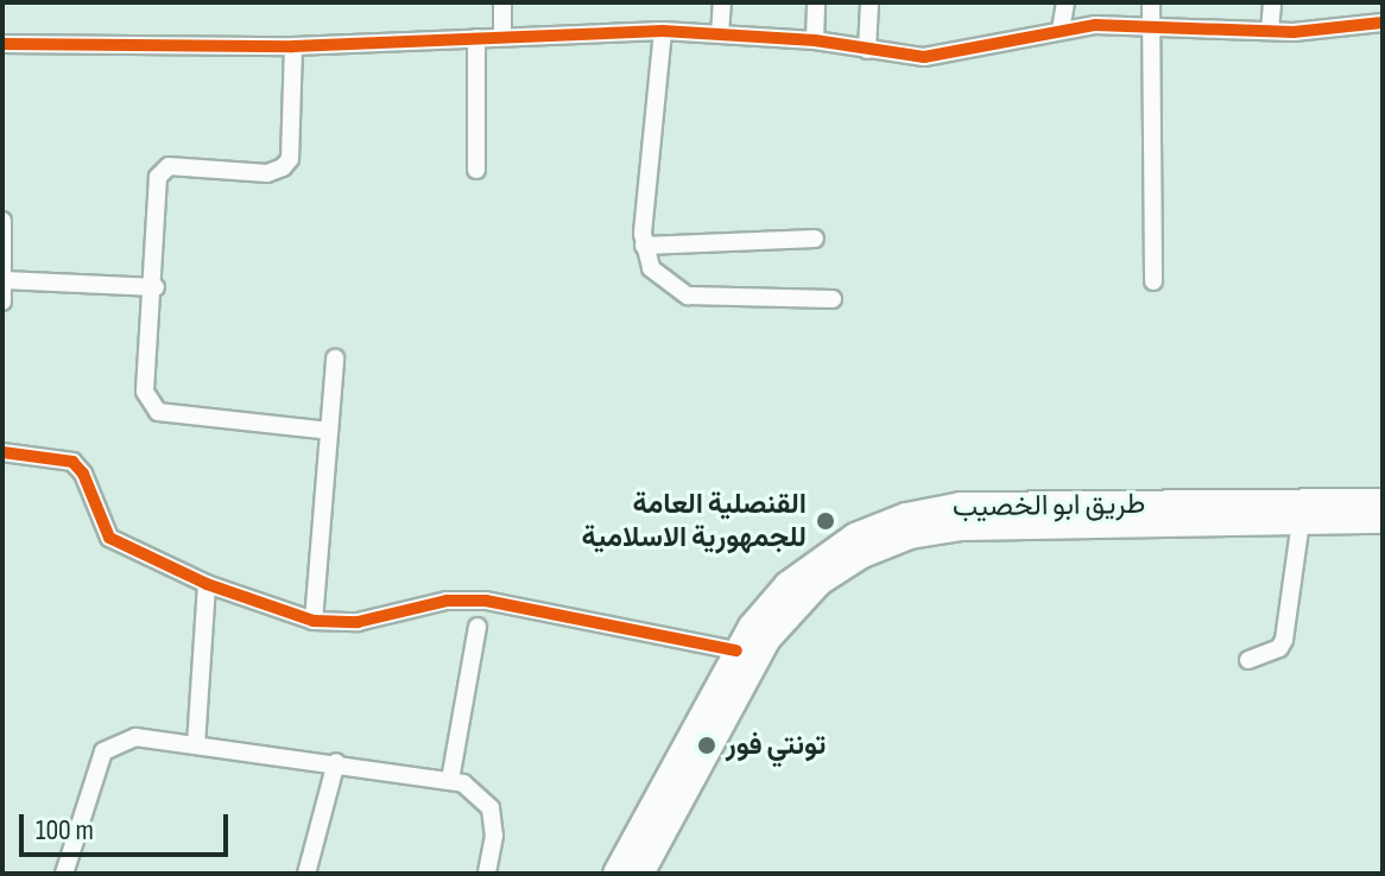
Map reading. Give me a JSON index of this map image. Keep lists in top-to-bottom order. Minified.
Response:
{"streets":{"main road":["طريق ابو الخصيب"]},"places":["القنصلية العامة للجمهورية الاسلامية","تونتي فور"],"scale_bar":"100 m"}
